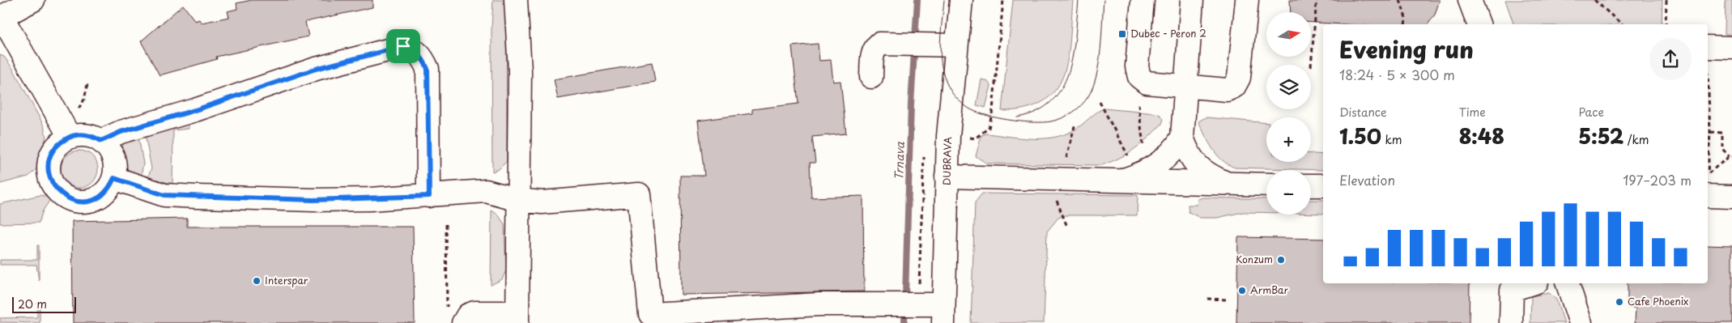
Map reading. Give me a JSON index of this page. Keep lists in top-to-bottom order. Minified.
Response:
{"streets":{"street":["DUBRAVA"]},"water":["Trnava"],"places":{"transit":["Dubec - Peron 2"],"other":["Konzum","Interspar","ArmBar","Cafe Phoenix"]},"scale_bar":"20 m","north":"right","page":{"map_buttons":["+","−"],"heading":["Evening run","18:24 · 5 × 300 m"],"stats":[["Distance","1.50 km"],["Time","8:48"],["Pace","5:52 /km"]],"chart":["Elevation","197–203 m"],"scale":"20 m"}}
